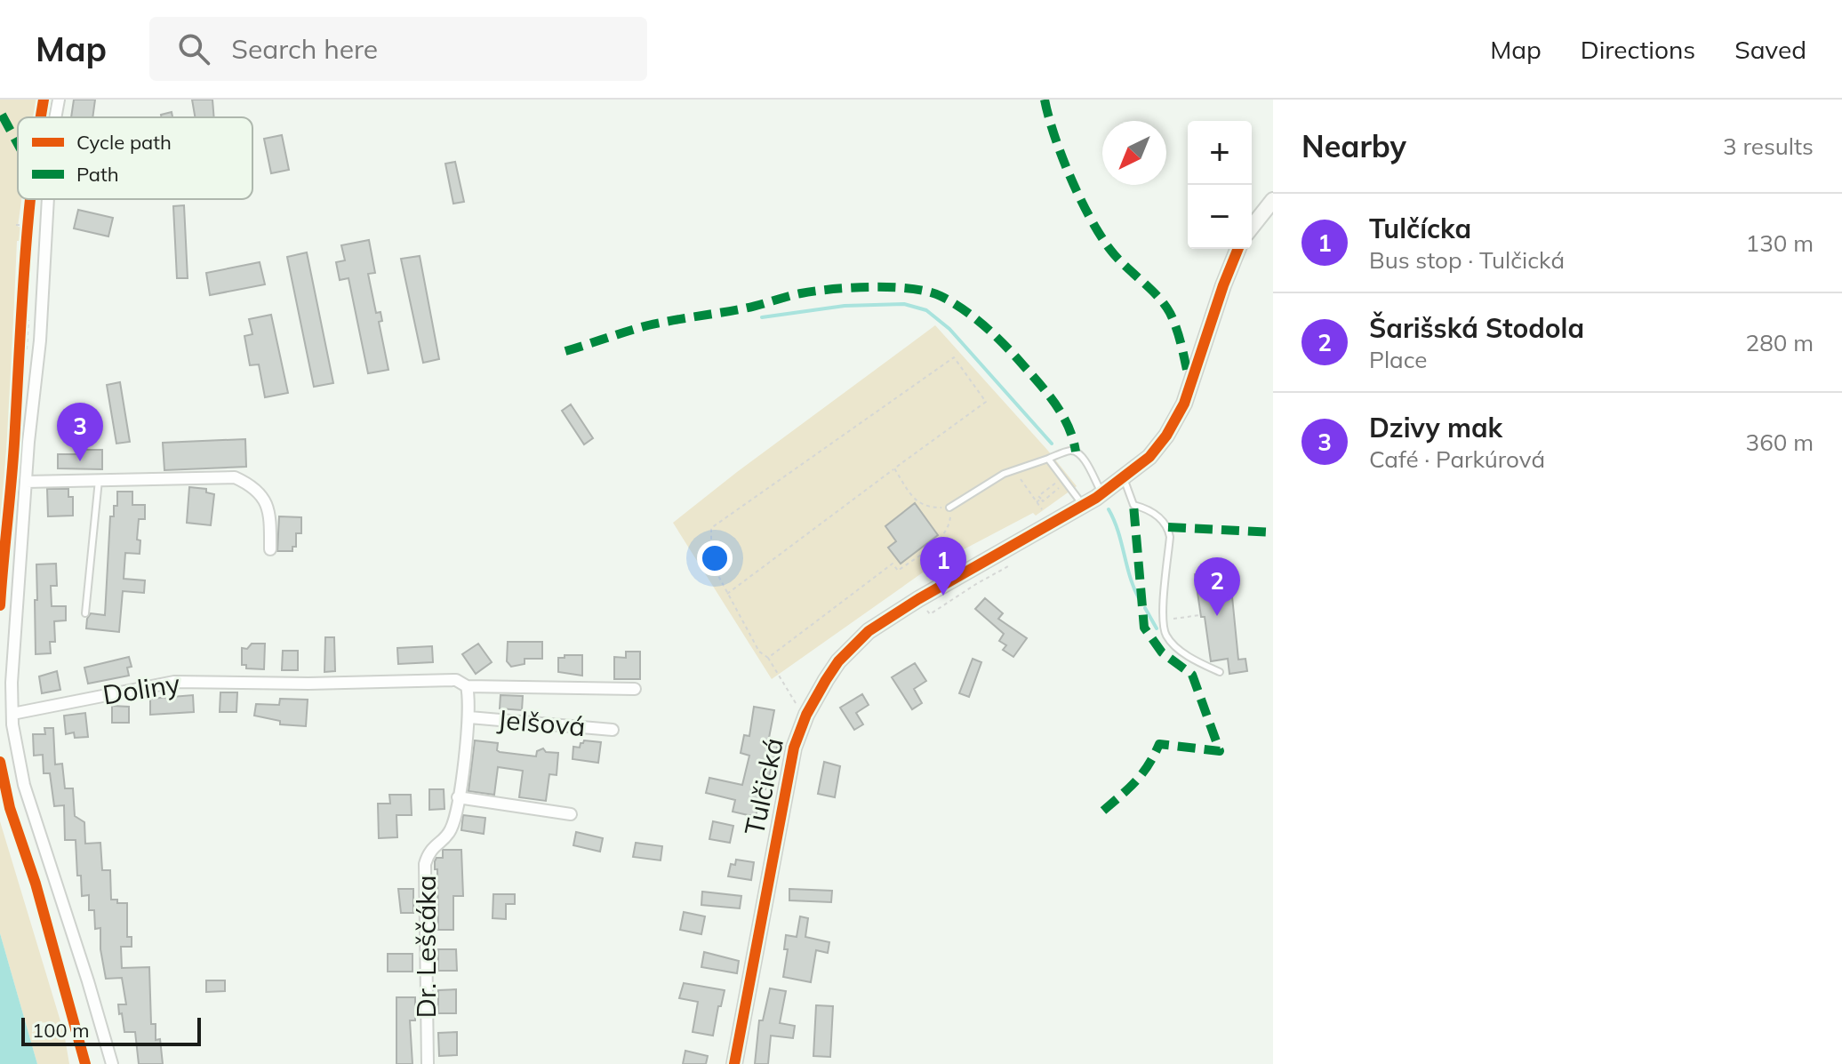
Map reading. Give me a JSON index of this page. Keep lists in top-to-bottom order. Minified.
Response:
{"streets":{"street":["Doliny","Jelšová","Tulčická","Dr. Leščáka"]},"crossings":[["Doliny","Dr. Leščáka"],["Jelšová","Dr. Leščáka"]],"legend":["Cycle path","Path"],"scale_bar":"100 m","north":"bottom left","page":{"header":"Map","search":"Search here","nav":["Map","Directions","Saved"],"heading":["Nearby","3 results"],"map_buttons":["+","−"],"list":[{"mark":"1","name":"Tulčícka","note":"Bus stop · Tulčická","value":"130 m"},{"mark":"2","name":"Šarišská Stodola","note":"Place","value":"280 m"},{"mark":"3","name":"Dzivy mak","note":"Café · Parkúrová","value":"360 m"}],"pins":["3","1","2"],"scale":"100 m"}}
